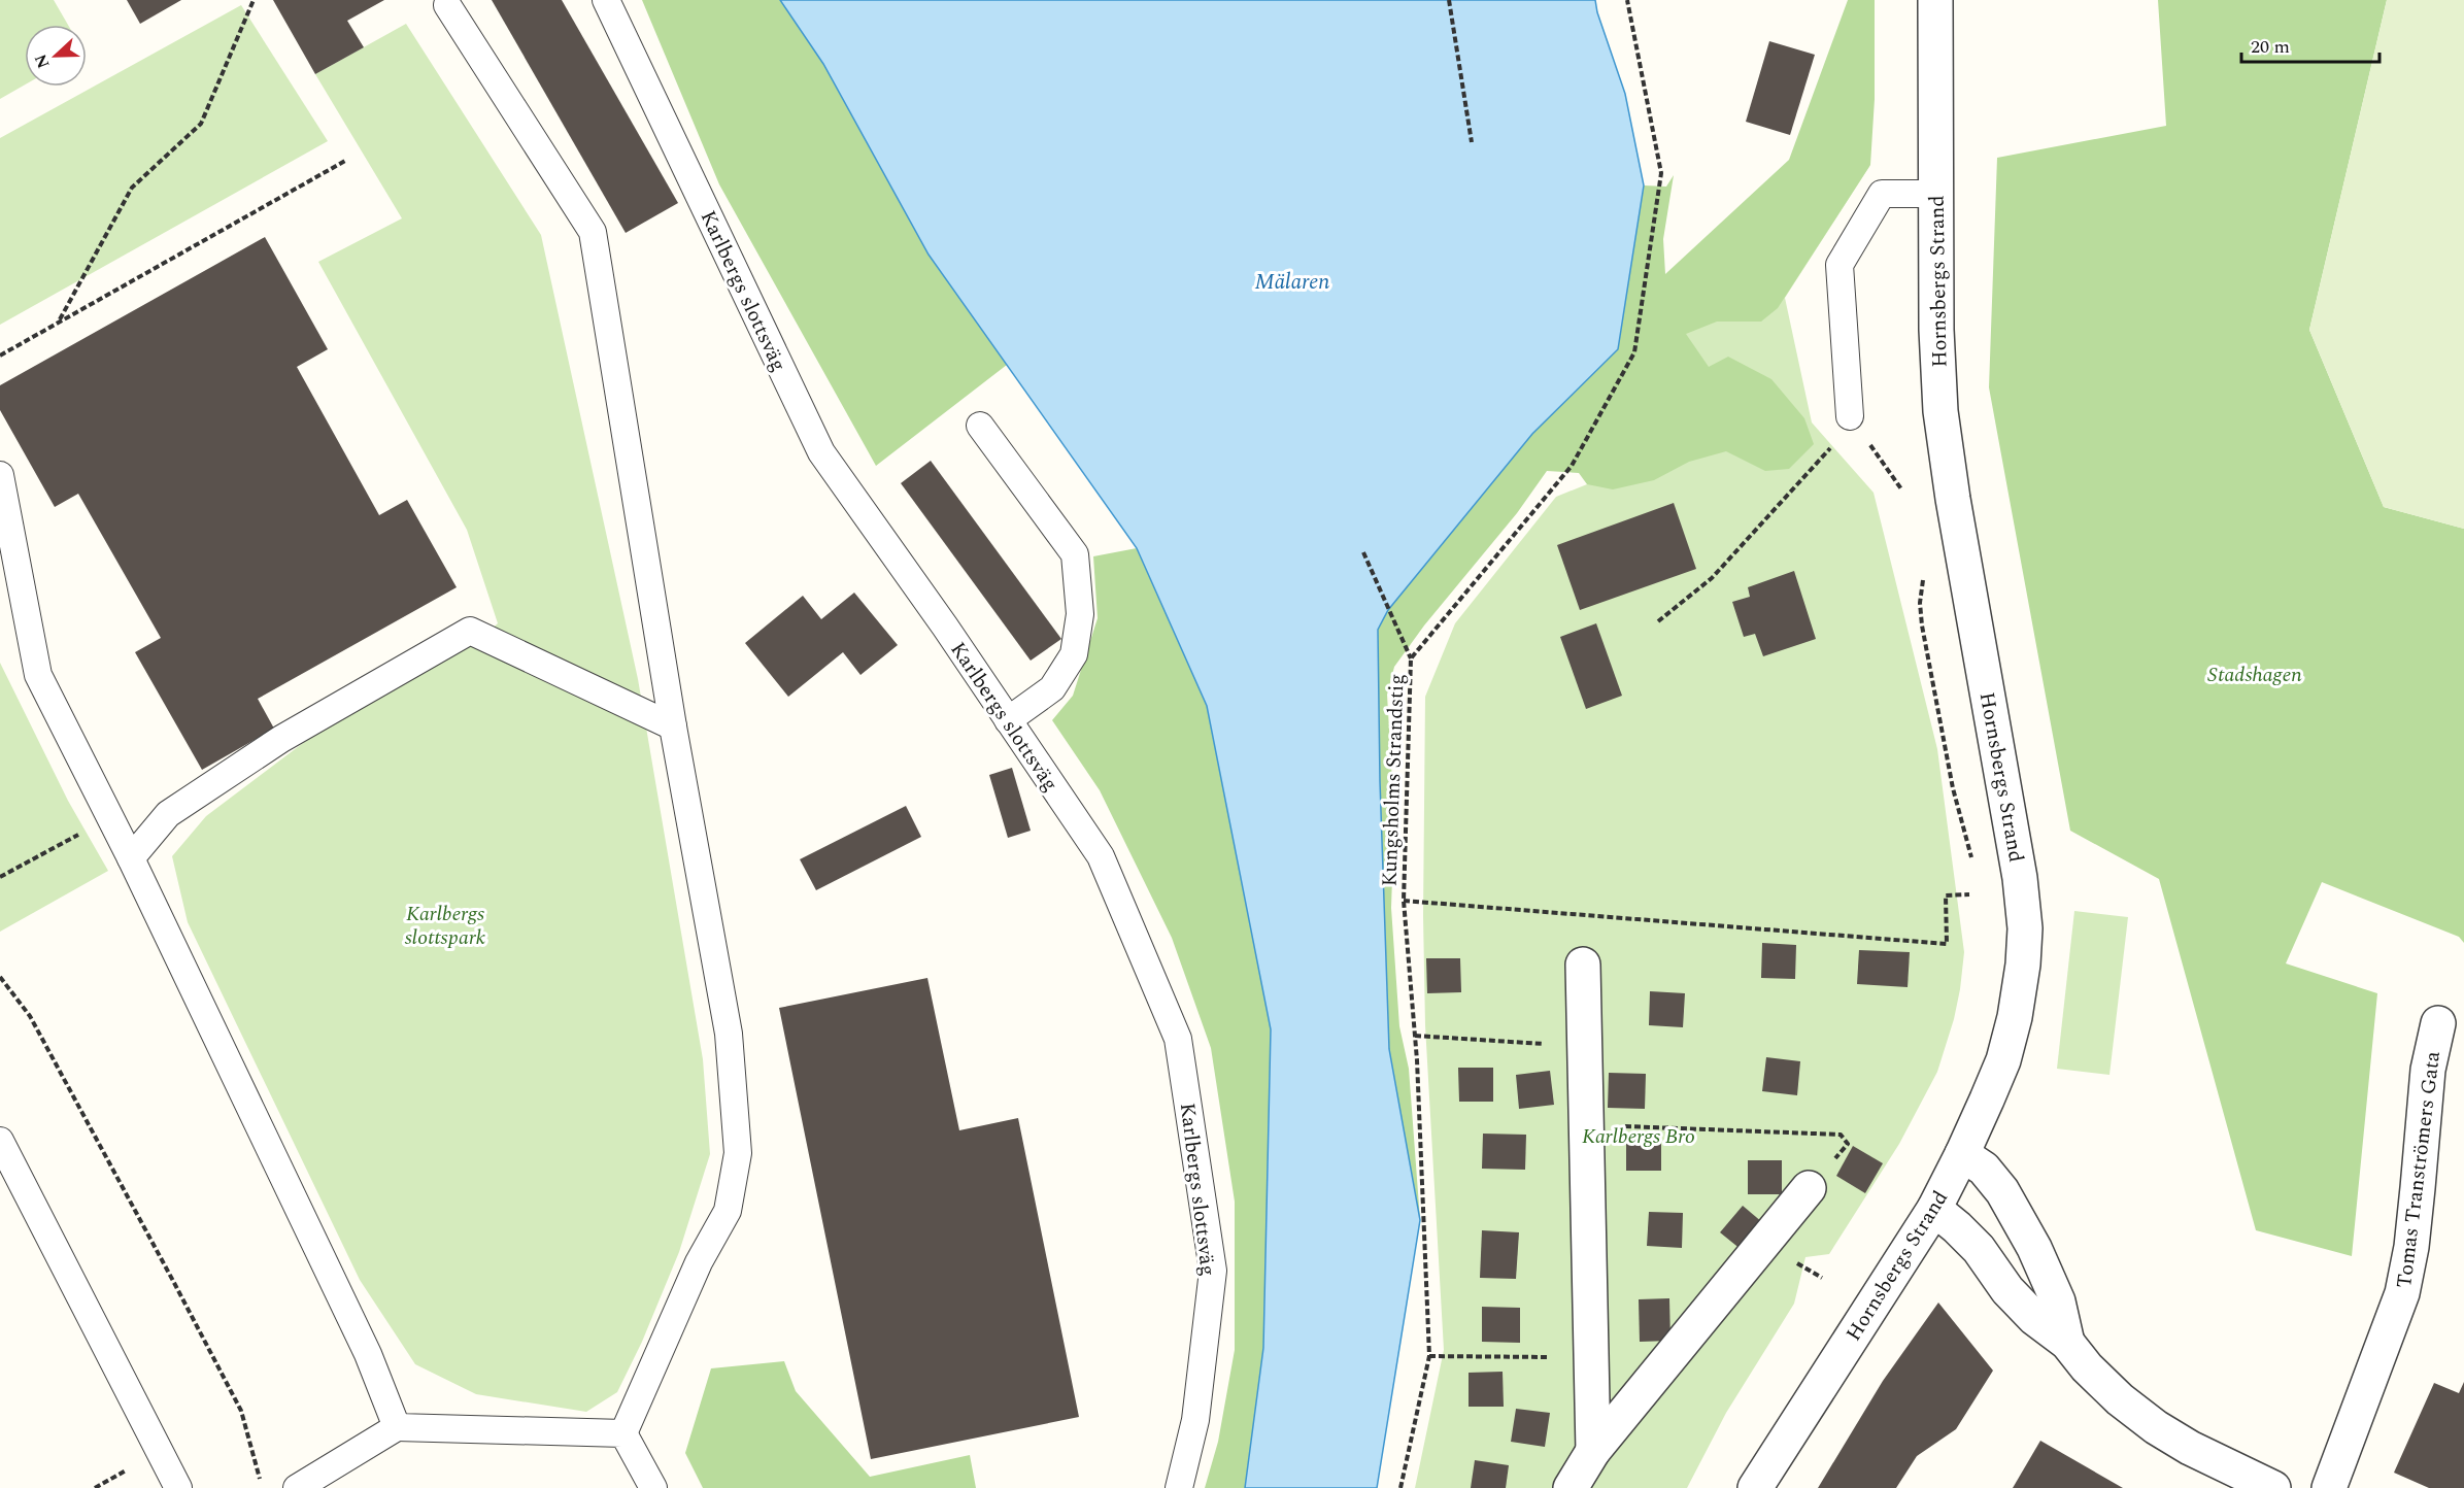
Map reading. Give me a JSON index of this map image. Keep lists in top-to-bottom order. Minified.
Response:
{"streets":{"street":["Hornsbergs Strand","Tomas Tranströmers Gata"],"lane":["Karlbergs slottsväg"],"path":["Kungsholms Strandstig"]},"water":["Mälaren"],"parks":["Stadshagen","Karlbergs slottspark","Karlbergs Bro"],"scale_bar":"20 m","north":"left"}
